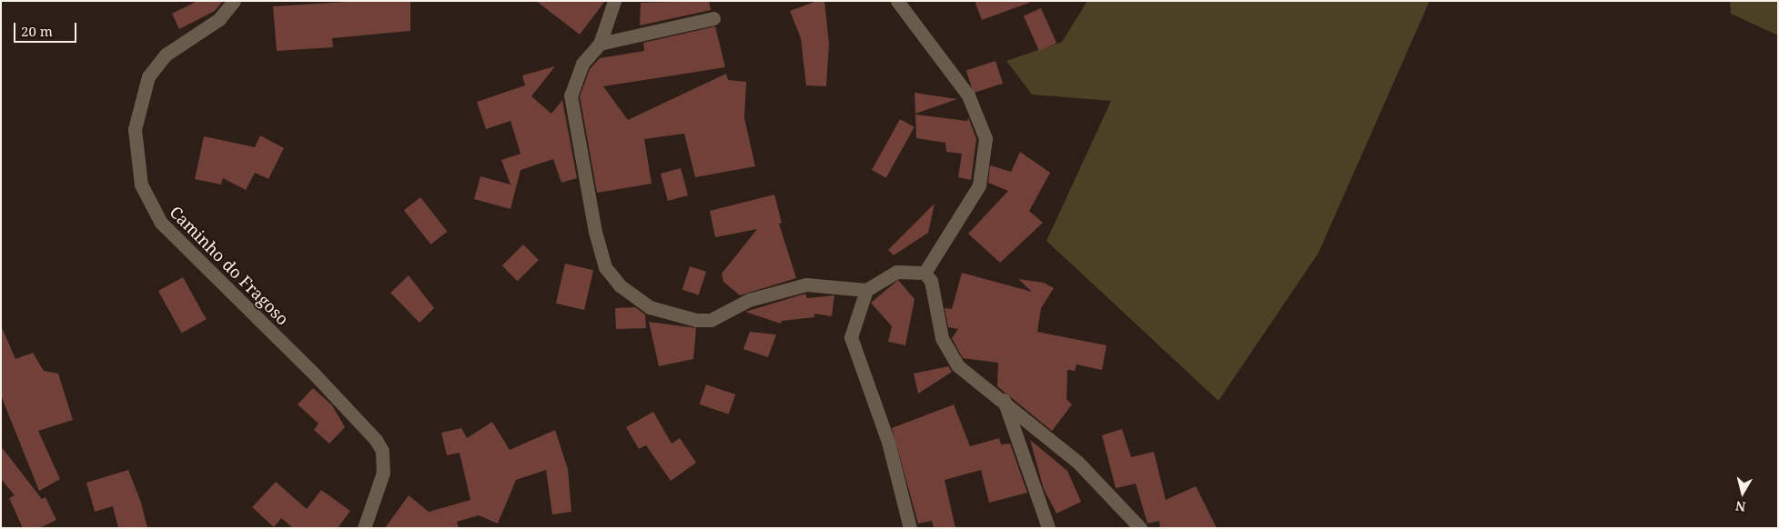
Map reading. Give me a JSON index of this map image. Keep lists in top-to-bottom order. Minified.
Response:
{"streets":{"street":["Caminho do Fragoso"]},"scale_bar":"20 m","north":"bottom"}
